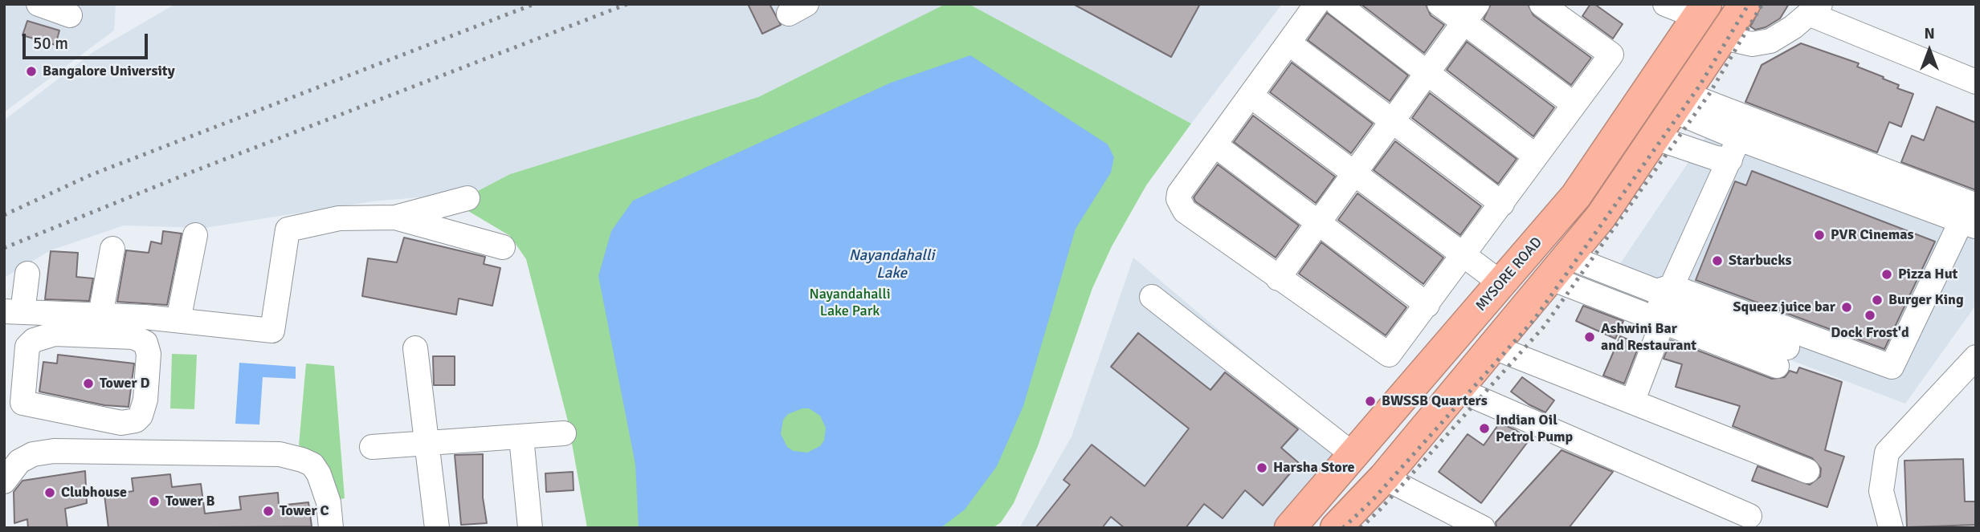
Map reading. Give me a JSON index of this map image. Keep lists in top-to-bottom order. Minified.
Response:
{"streets":{"highway":["MYSORE ROAD"]},"water":["Nayandahalli Lake"],"parks":["Nayandahalli Lake Park"],"places":["Bangalore University","PVR Cinemas","Starbucks","Pizza Hut","Burger King","Squeez juice bar","Dock Frost'd","Ashwini Bar and Restaurant","Tower D","BWSSB Quarters","Indian Oil Petrol Pump","Harsha Store","Clubhouse","Tower B","Tower C"],"scale_bar":"50 m","north":"top"}
